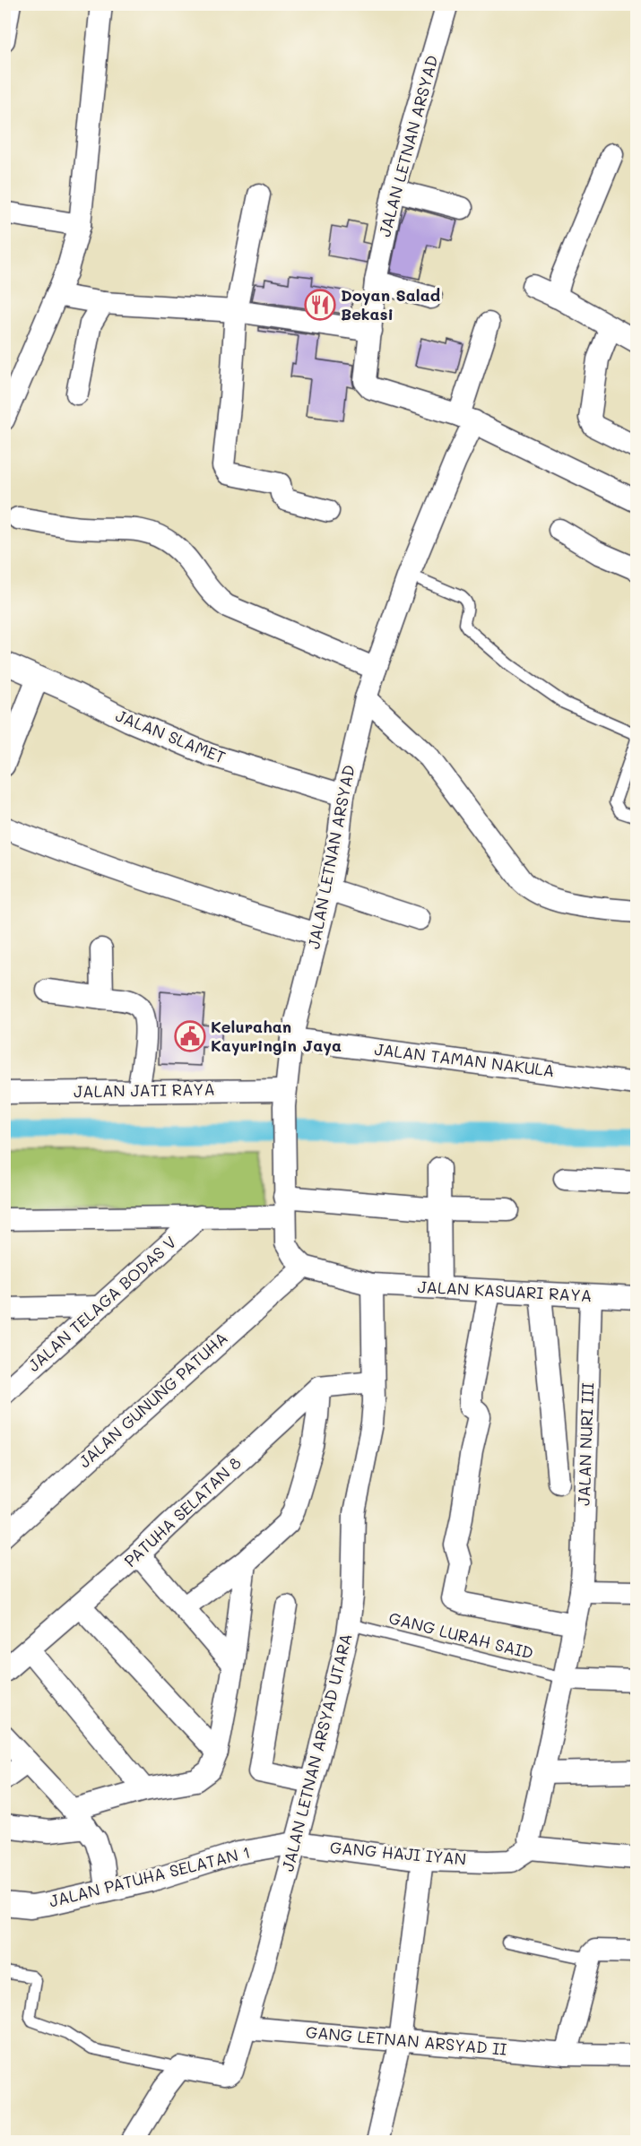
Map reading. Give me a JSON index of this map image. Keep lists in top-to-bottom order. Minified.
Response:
{"streets":{"street":["JALAN LETNAN ARSYAD","JALAN SLAMET","JALAN TAMAN NAKULA","JALAN JATI RAYA","JALAN KASUARI RAYA","JALAN TELAGA BODAS V","JALAN GUNUNG PATUHA","JALAN NURI III","PATUHA SELATAN 8","JALAN LETNAN ARSYAD UTARA","GANG HAJI IYAN","JALAN PATUHA SELATAN 1","GANG LETNAN ARSYAD II"],"lane":["GANG LURAH SAID"]},"crossings":[["JALAN LETNAN ARSYAD","JALAN SLAMET"],["JALAN LETNAN ARSYAD","JALAN TAMAN NAKULA"],["JALAN LETNAN ARSYAD","JALAN JATI RAYA"],["JALAN LETNAN ARSYAD","JALAN GUNUNG PATUHA"],["JALAN KASUARI RAYA","JALAN NURI III"],["JALAN KASUARI RAYA","JALAN LETNAN ARSYAD UTARA"],["JALAN NURI III","GANG LURAH SAID"],["JALAN NURI III","GANG HAJI IYAN"],["GANG LURAH SAID","JALAN LETNAN ARSYAD UTARA"],["JALAN LETNAN ARSYAD UTARA","GANG HAJI IYAN"],["JALAN LETNAN ARSYAD UTARA","JALAN PATUHA SELATAN 1"],["JALAN LETNAN ARSYAD UTARA","GANG LETNAN ARSYAD II"],["GANG HAJI IYAN","JALAN PATUHA SELATAN 1"]],"places":{"restaurant":["Doyan Salad Bekasi"],"public building":["Kelurahan Kayuringin Jaya"]}}
